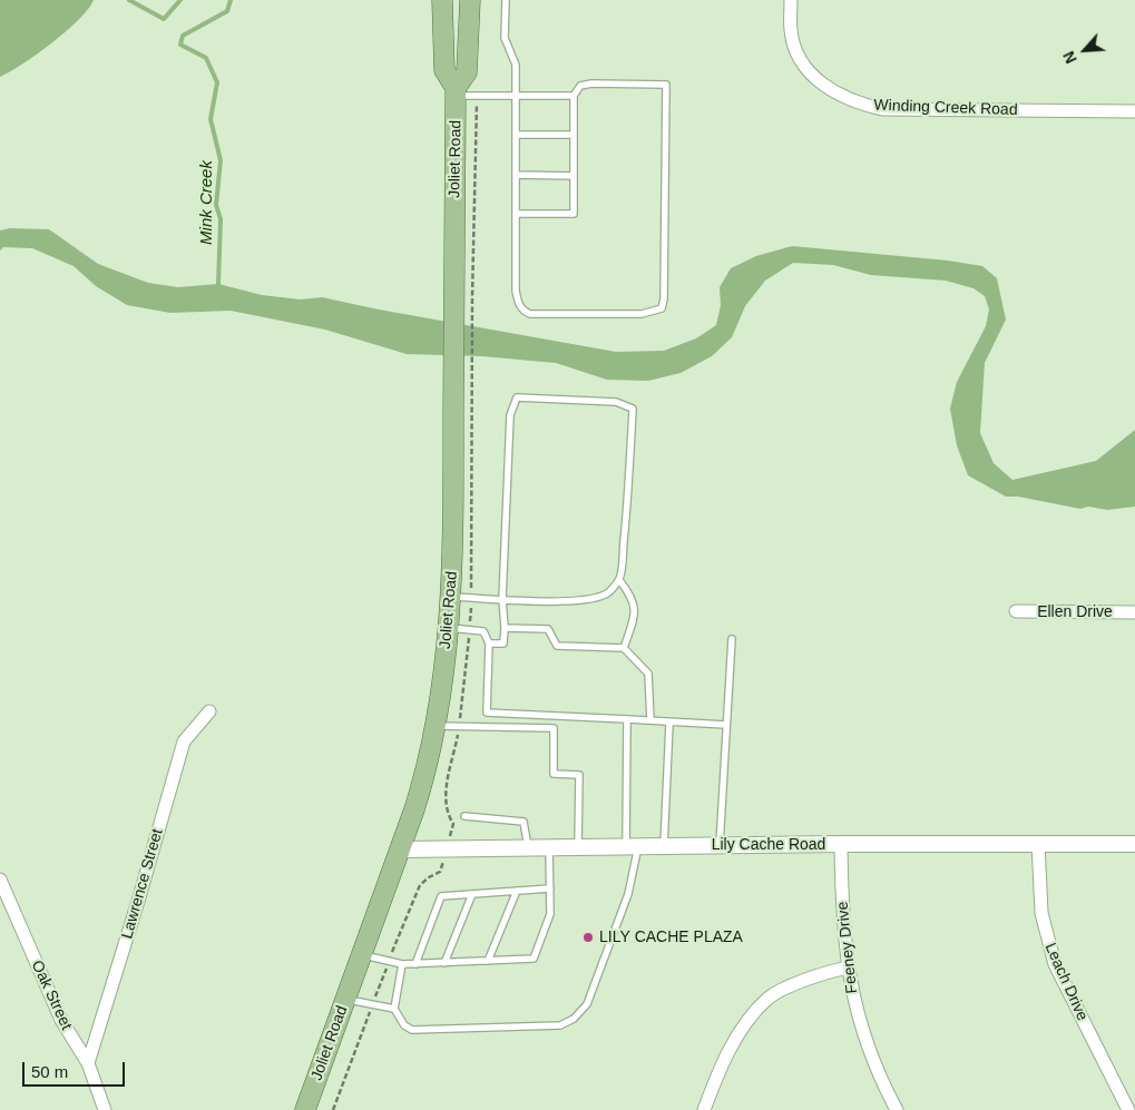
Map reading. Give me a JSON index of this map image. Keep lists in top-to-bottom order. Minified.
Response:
{"streets":{"main road":["Joliet Road"],"street":["Winding Creek Road","Ellen Drive","Lily Cache Road","Lawrence Street","Feeney Drive","Leach Drive","Oak Street"]},"crossings":[["Joliet Road","Lily Cache Road"],["Lily Cache Road","Feeney Drive"],["Lily Cache Road","Leach Drive"],["Lawrence Street","Oak Street"]],"water":["Mink Creek"],"places":["LILY CACHE PLAZA"],"scale_bar":"50 m","north":"bottom left"}
